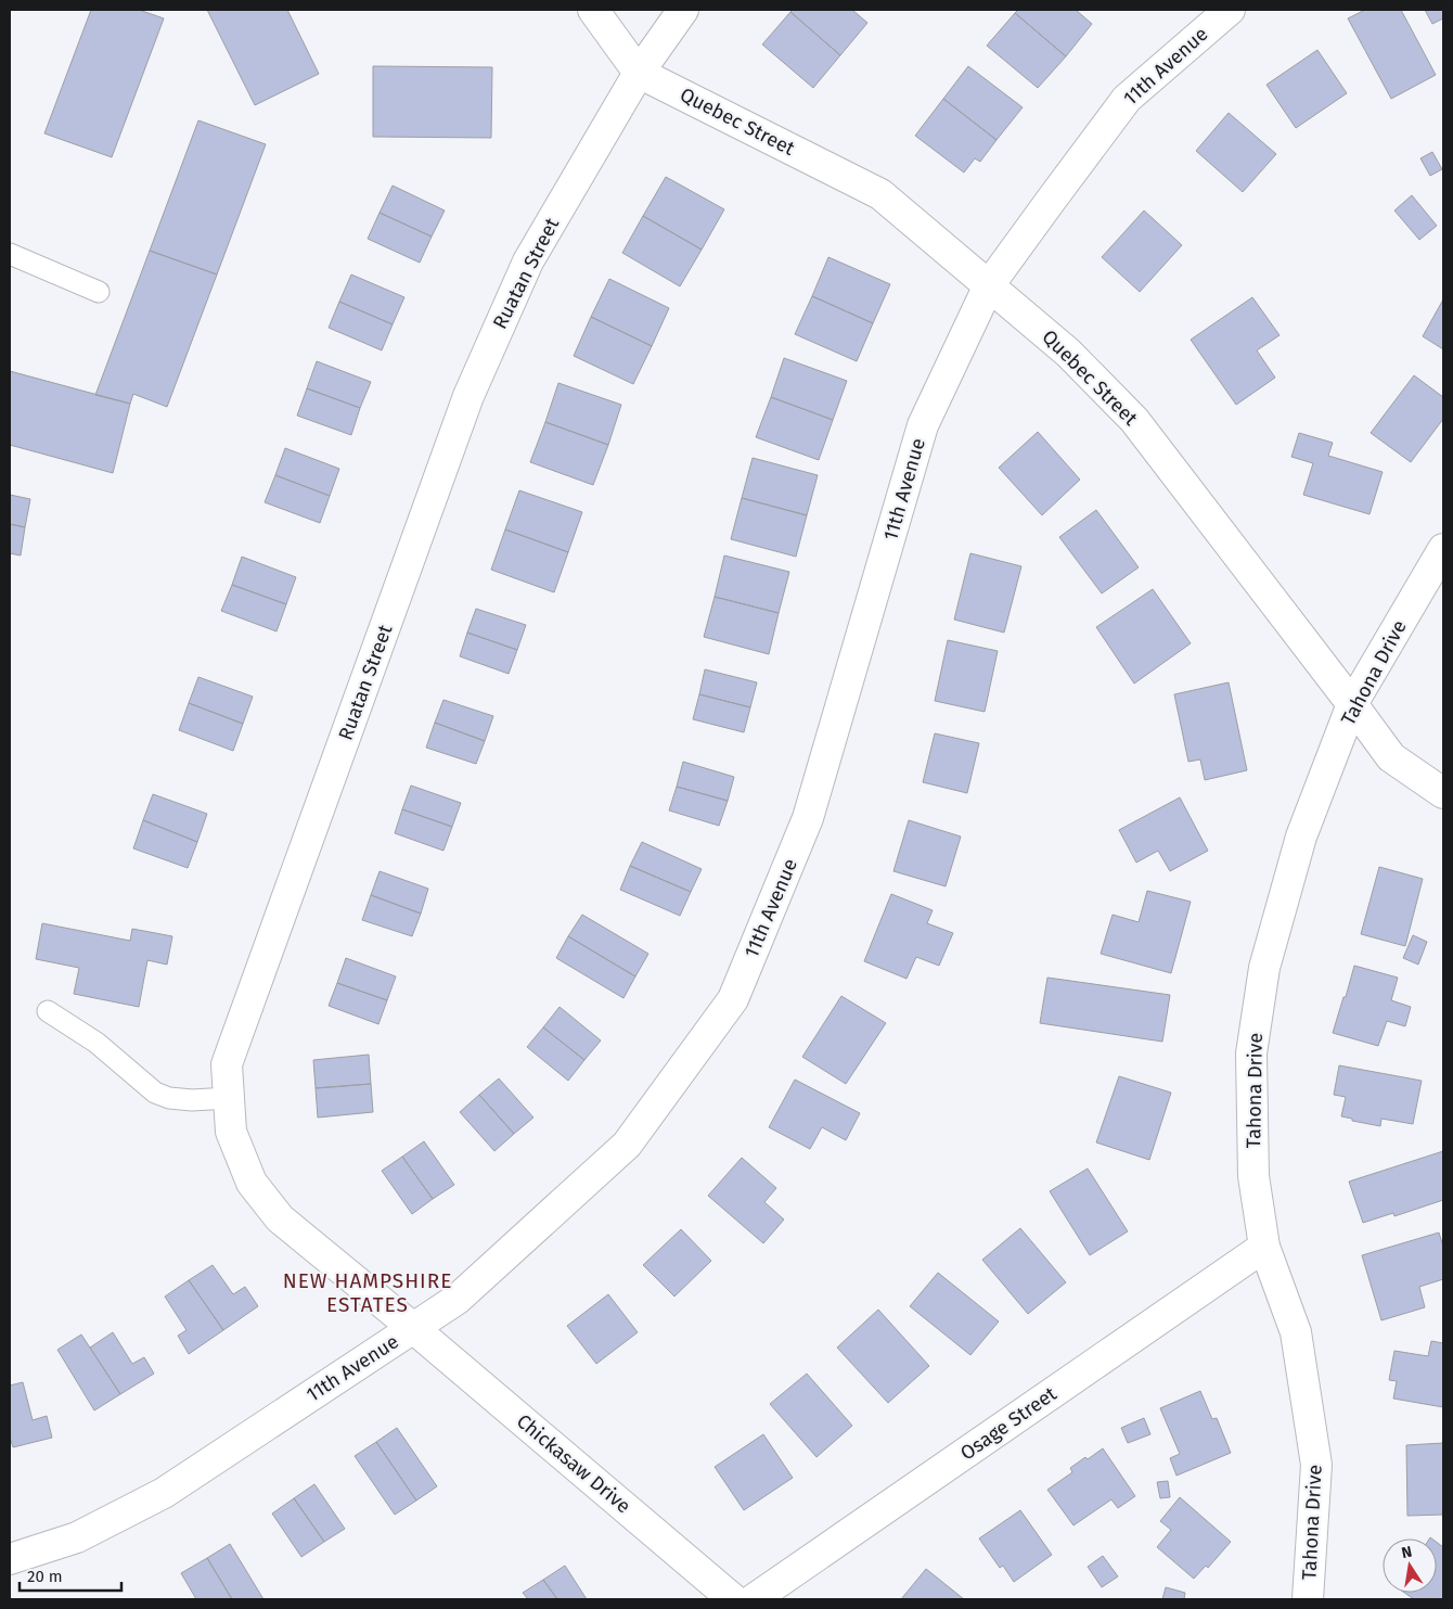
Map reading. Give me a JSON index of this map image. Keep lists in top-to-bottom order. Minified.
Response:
{"streets":{"street":["11th Avenue","Quebec Street","Ruatan Street","Tahona Drive","Osage Street","Chickasaw Drive"]},"crossings":[["11th Avenue","Quebec Street"],["11th Avenue","Ruatan Street"],["11th Avenue","Chickasaw Drive"],["Quebec Street","Ruatan Street"],["Quebec Street","Tahona Drive"],["Ruatan Street","Chickasaw Drive"],["Tahona Drive","Osage Street"]],"districts":["NEW HAMPSHIRE ESTATES"],"scale_bar":"20 m","north":"top"}
